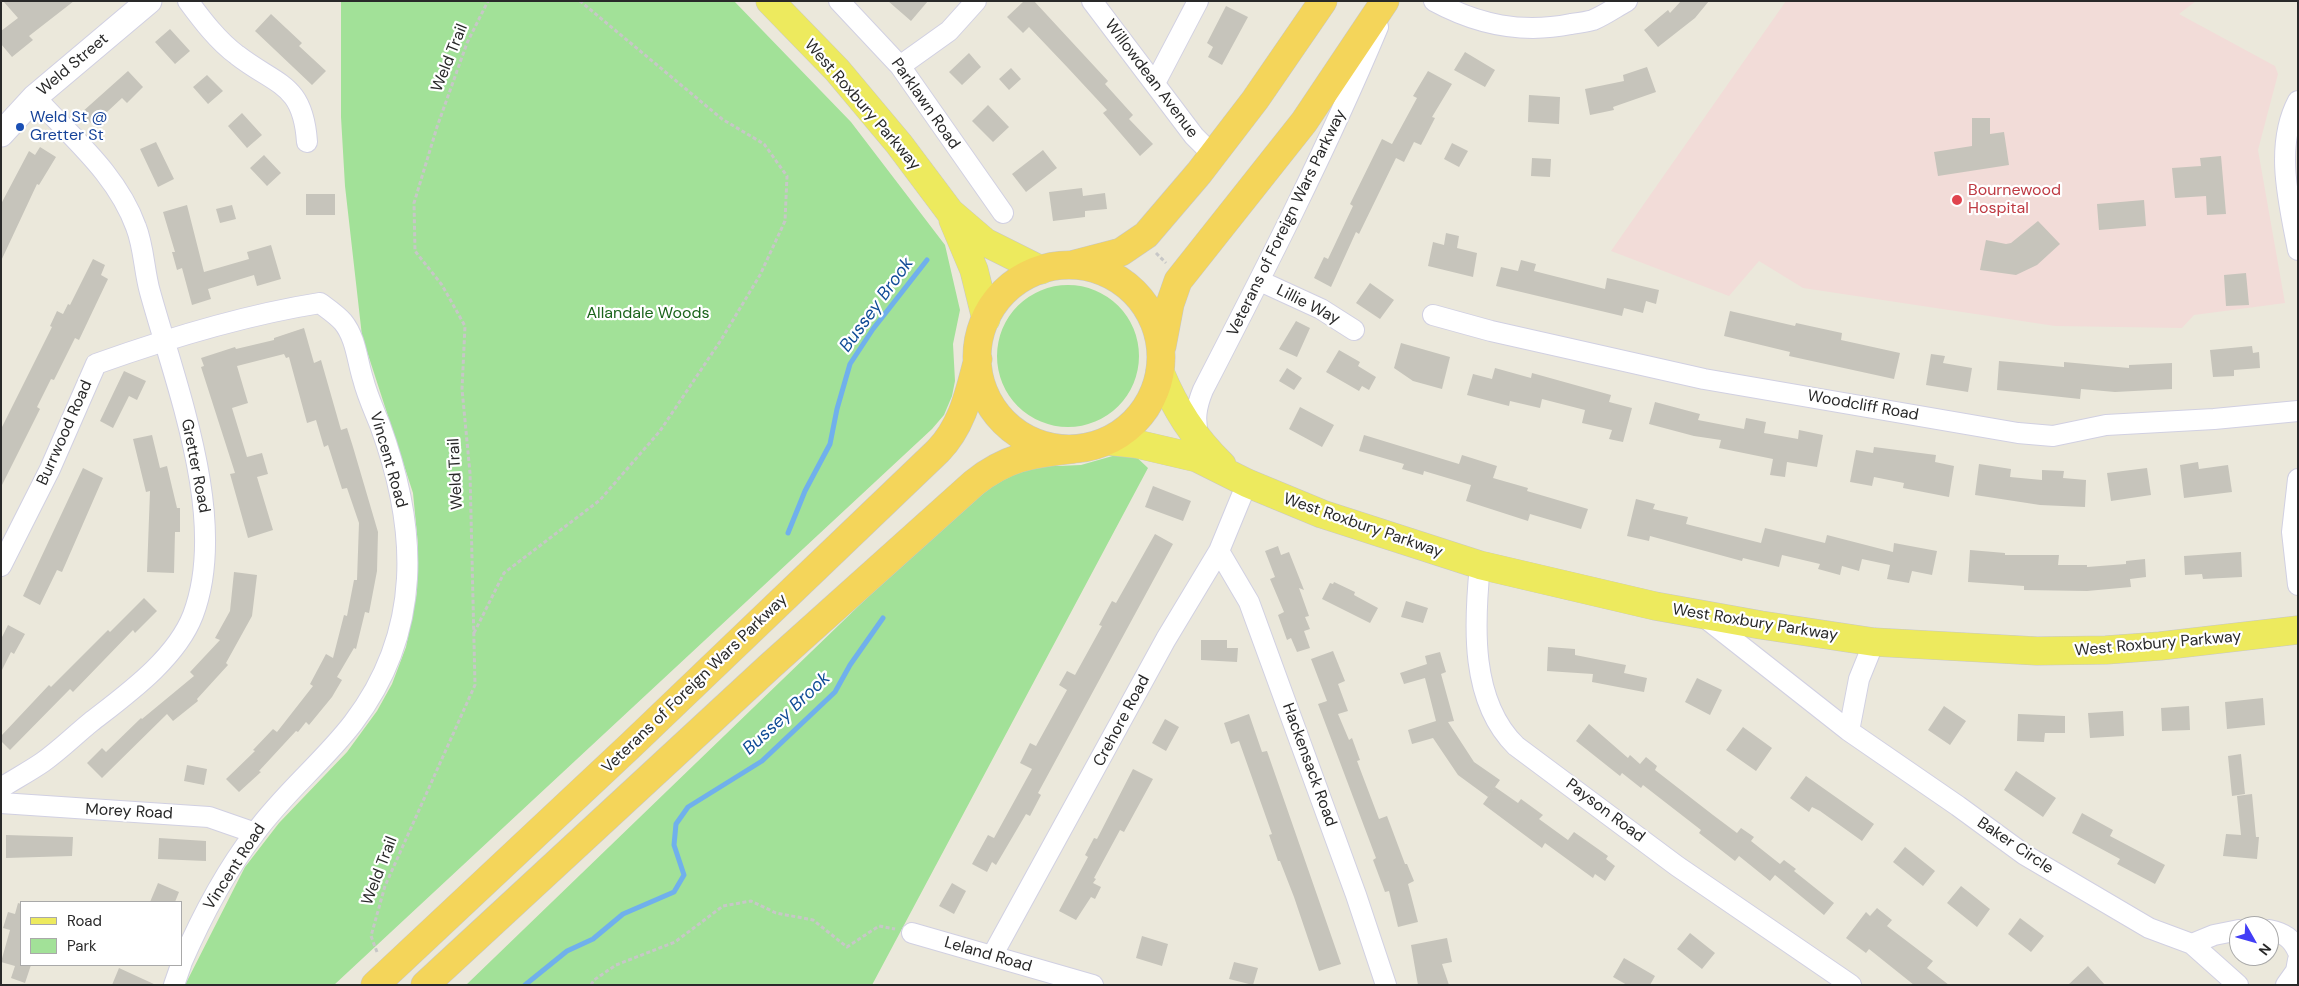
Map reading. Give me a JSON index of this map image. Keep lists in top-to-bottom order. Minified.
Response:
{"streets":{"highway":["Veterans of Foreign Wars Parkway"],"main road":["West Roxbury Parkway"],"street":["Weld Street","Willowdean Avenue","Parklawn Road","Lillie Way","Woodcliff Road","Burrwood Road","Vincent Road","Gretter Road","Crehore Road","Hackensack Road","Payson Road","Morey Road","Baker Circle","Leland Road"],"path":["Weld Trail"]},"crossings":[["Weld Street","Gretter Road"],["West Roxbury Parkway","Veterans of Foreign Wars Parkway"],["West Roxbury Parkway","Crehore Road"],["West Roxbury Parkway","Payson Road"],["West Roxbury Parkway","Baker Circle"],["Veterans of Foreign Wars Parkway","Lillie Way"],["Burrwood Road","Vincent Road"],["Burrwood Road","Gretter Road"],["Vincent Road","Gretter Road"],["Vincent Road","Morey Road"],["Crehore Road","Hackensack Road"],["Crehore Road","Leland Road"]],"water":["Bussey Brook"],"parks":["Allandale Woods"],"places":["Weld St @ Gretter St","Bournewood Hospital"],"legend":["Road","Park"],"north":"bottom right"}
